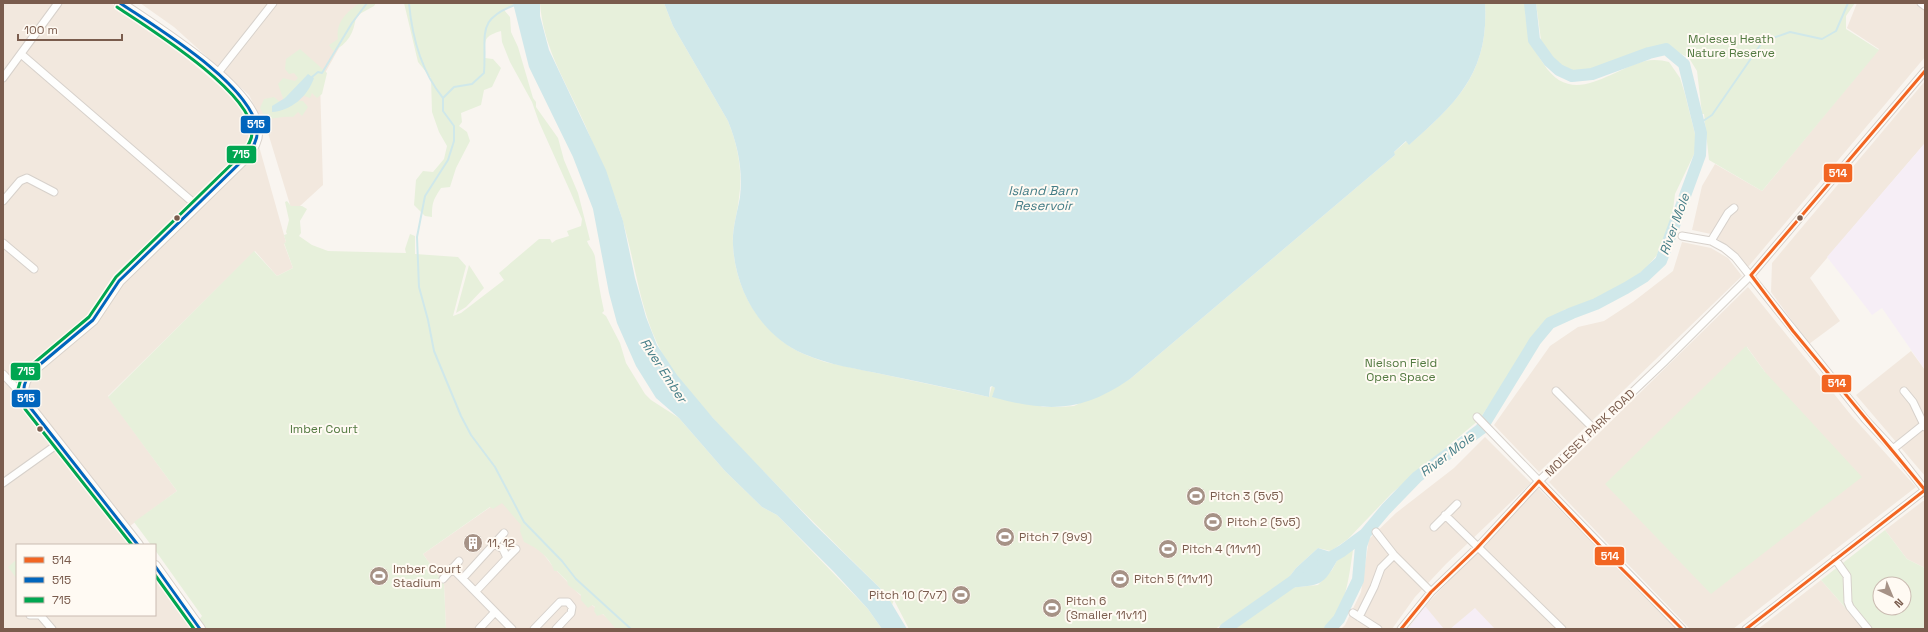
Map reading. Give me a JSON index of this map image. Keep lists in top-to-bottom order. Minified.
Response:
{"streets":{"street":["MOLESEY PARK ROAD"]},"water":["Island Barn Reservoir","River Mole","River Ember"],"parks":["Molesey Heath Nature Reserve","Nielson Field Open Space","Imber Court"],"places":{"sports":["Pitch 3 (5v5)","Pitch 2 (5v5)","Pitch 7 (9v9)","Pitch 4 (11v11)","Imber Court Stadium","Pitch 5 (11v11)","Pitch 10 (7v7)","Pitch 6 (Smaller 11v11)"],"building":["11, 12"]},"lines":["transit line 515","transit line 715","transit line 514"],"legend":["514","515","715"],"scale_bar":"100 m","north":"bottom right"}
